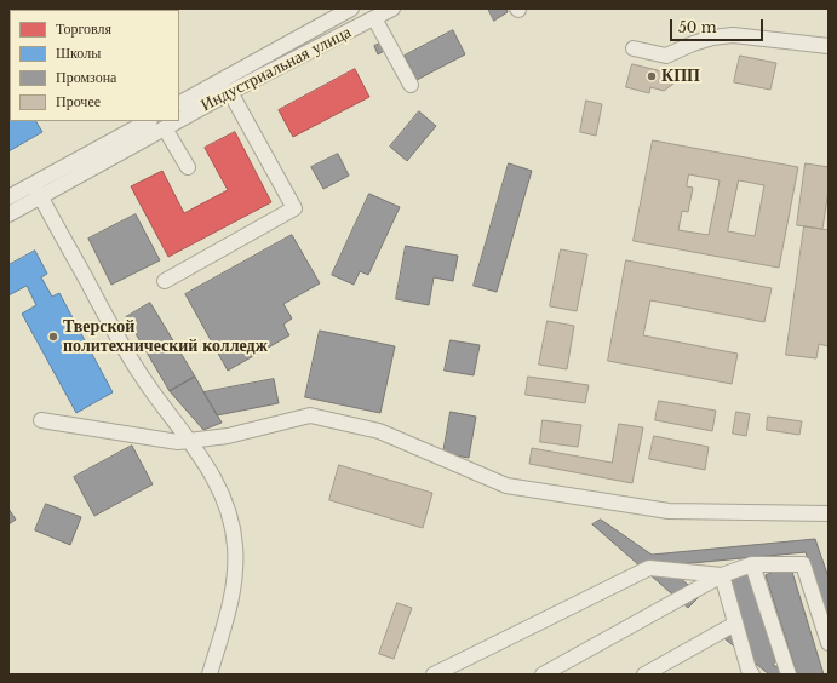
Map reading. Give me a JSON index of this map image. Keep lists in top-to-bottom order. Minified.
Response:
{"streets":{"street":["Индустриальная улица"]},"places":["КПП","Тверской политехнический колледж"],"legend":["Торговля","Школы","Промзона","Прочее"],"scale_bar":"50 m"}
